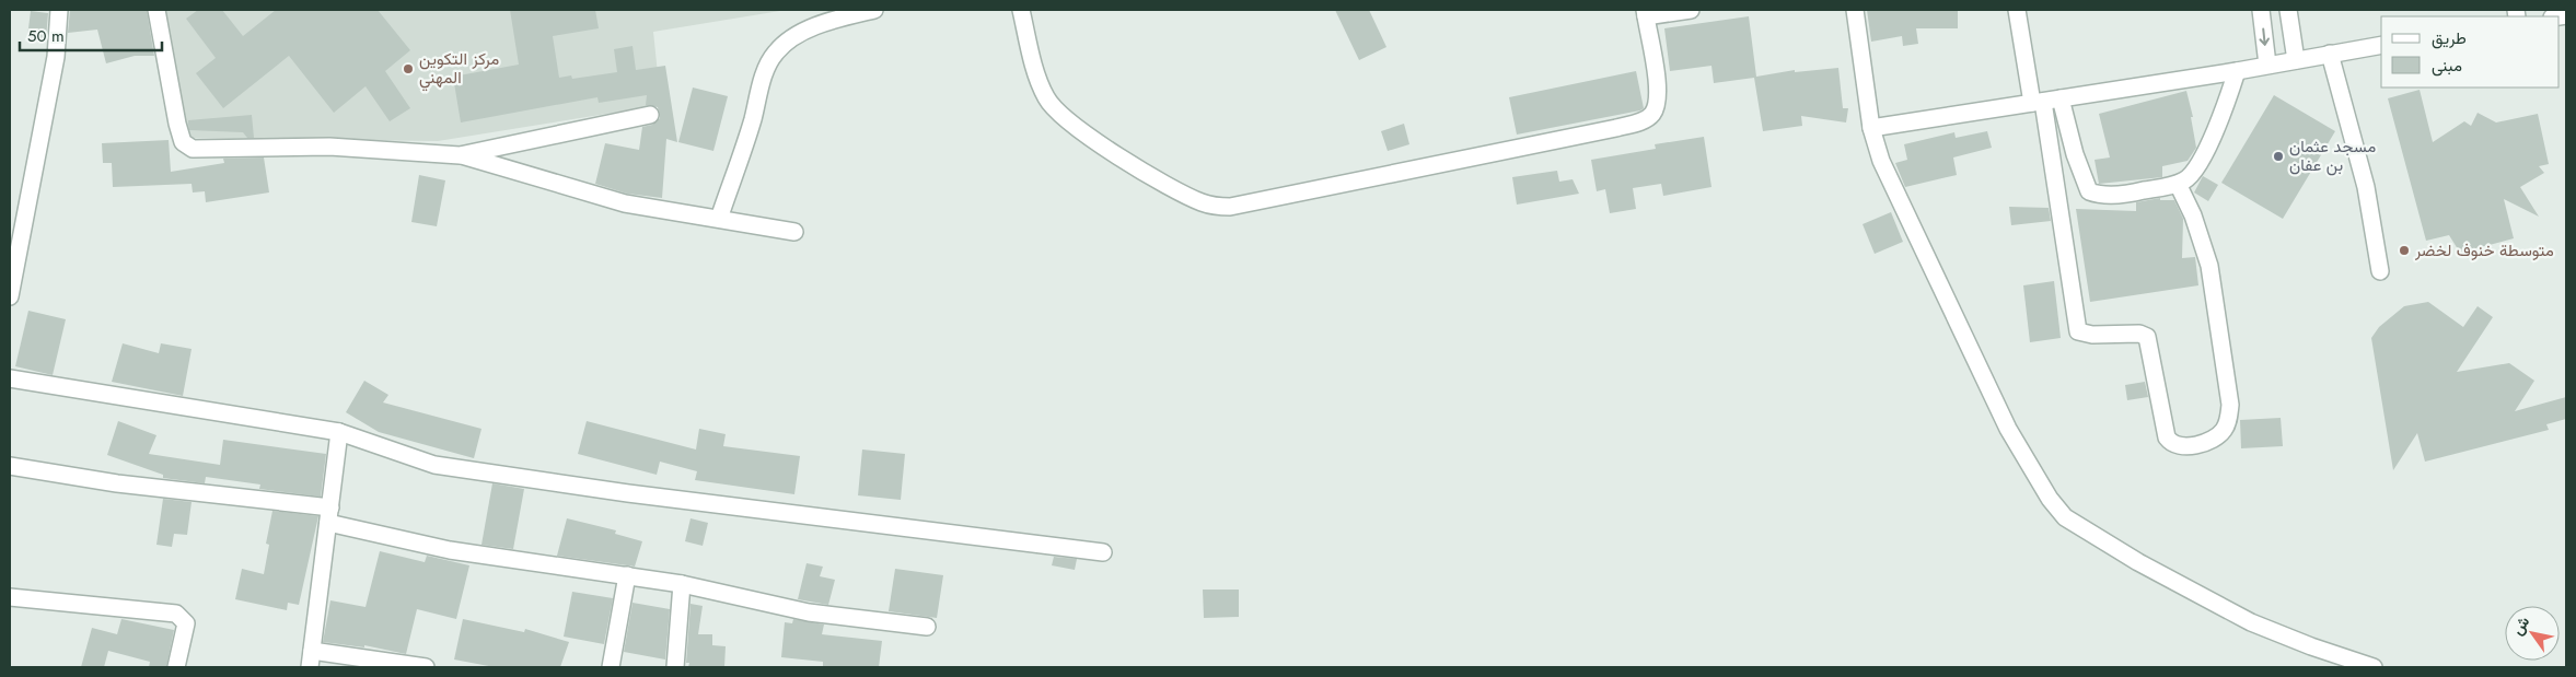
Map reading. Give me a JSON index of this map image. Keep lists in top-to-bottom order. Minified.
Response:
{"places":["مركز التكوين المهني","مسجد عثمان بن عفان","متوسطة خنوف لخضر"],"legend":["طريق","مبنى"],"scale_bar":"50 m","north":"top left"}
